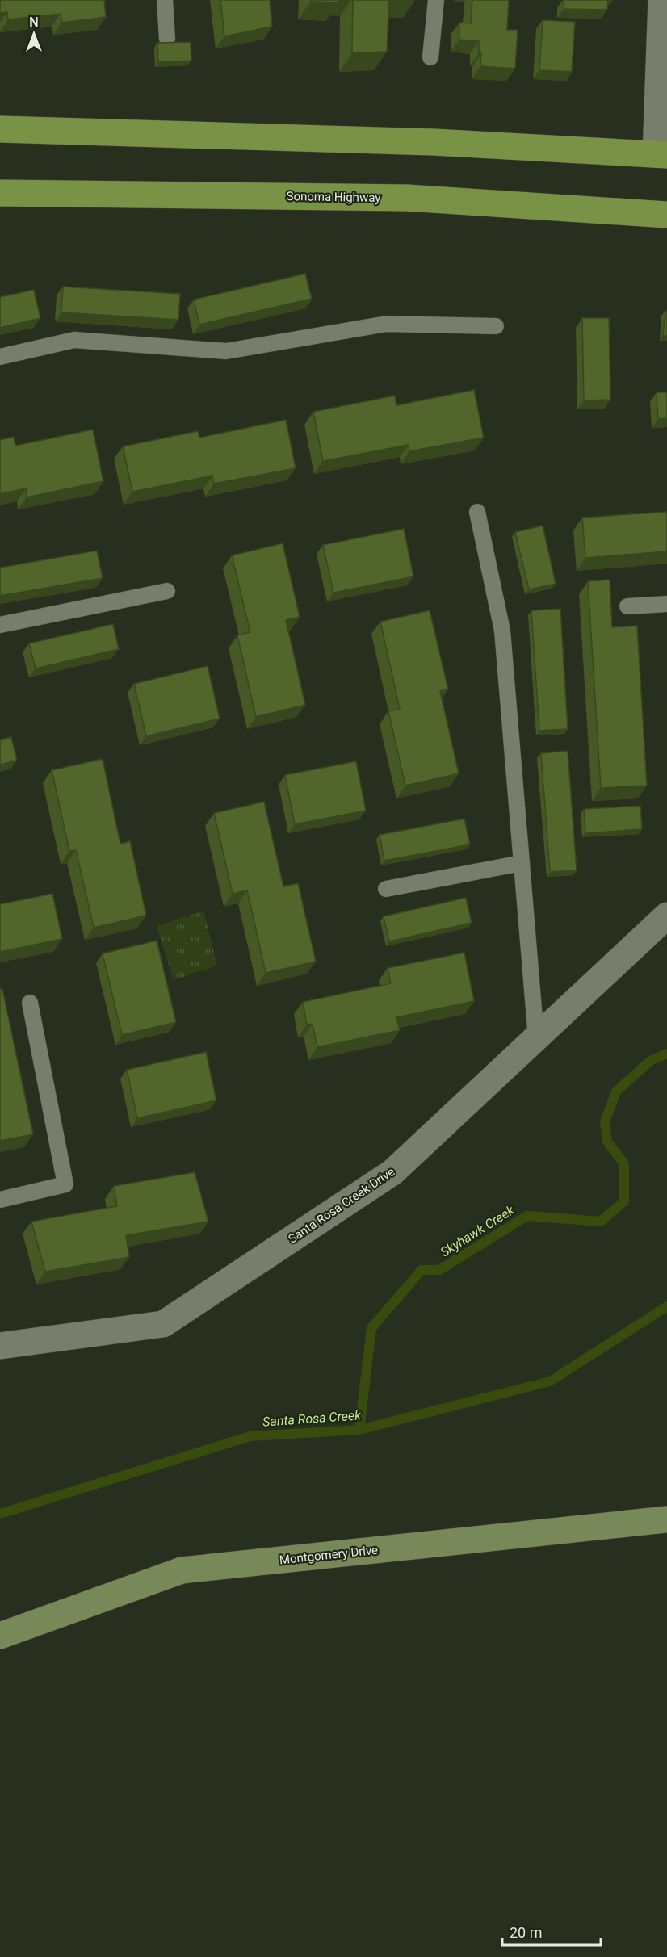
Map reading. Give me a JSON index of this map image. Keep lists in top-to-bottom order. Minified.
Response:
{"streets":{"main road":["Sonoma Highway"],"street":["Santa Rosa Creek Drive","Montgomery Drive"]},"water":["Skyhawk Creek","Santa Rosa Creek"],"scale_bar":"20 m","north":"top"}
